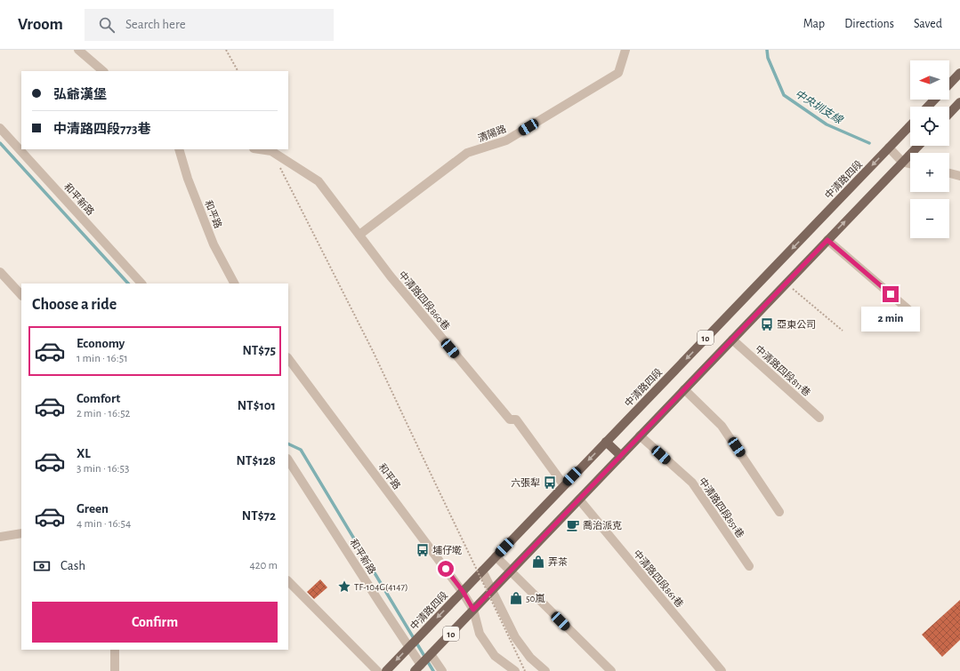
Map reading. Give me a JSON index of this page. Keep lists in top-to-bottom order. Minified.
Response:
{"streets":{"main road":["中清路四段","10"],"street":["清陽路","和平新路","和平路","中清路四段860巷","中清路四段811巷","中清路四段851巷","中清路四段861巷"]},"crossings":[["清陽路","中清路四段860巷"],["中清路四段","和平新路"],["中清路四段","和平路"],["中清路四段","中清路四段860巷"],["和平新路","10"],["和平路","10"],["10","中清路四段811巷"],["10","中清路四段851巷"],["10","中清路四段861巷"]],"water":["中央圳支線"],"places":{"bus stop":["亞東公司","六張犁","埔仔墘"],"cafe":["喬治派克"],"shop":["弄茶","50嵐"],"place":["TF-104G(4147)"]},"north":"left","page":{"header":"Vroom","search":"Search here","nav":["Map","Directions","Saved"],"map_buttons":["+","−"],"banner":["弘爺漢堡","中清路四段773巷"],"heading":"Choose a ride","bubble":"2 min","list":[{"name":"Economy","note":"1 min · 16:51","value":"NT$75"},{"name":"Comfort","note":"2 min · 16:52","value":"NT$101"},{"name":"XL","note":"3 min · 16:53","value":"NT$128"},{"name":"Green","note":"4 min · 16:54","value":"NT$72"}],"pay":["Cash","420 m"],"buttons":"Confirm"}}
